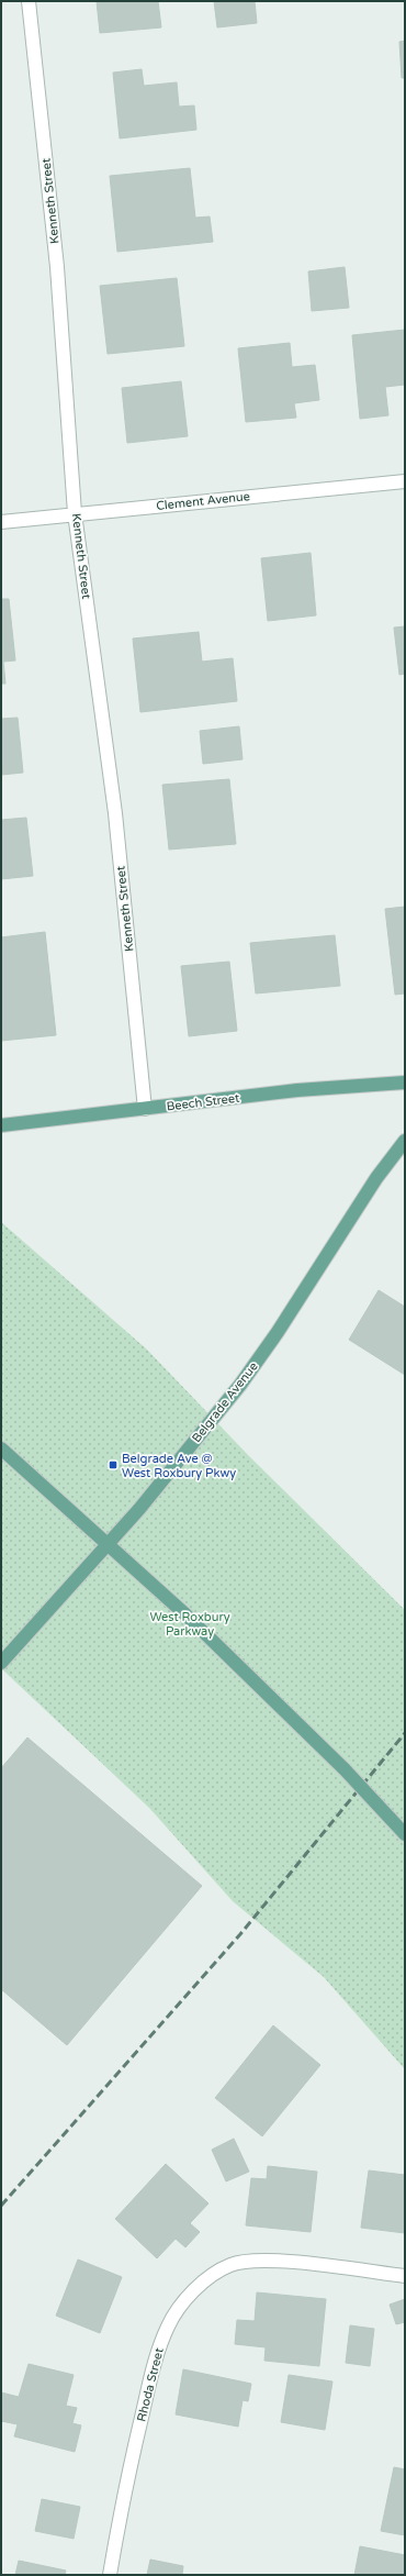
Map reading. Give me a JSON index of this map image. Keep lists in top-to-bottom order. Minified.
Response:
{"streets":{"main road":["Beech Street","Belgrade Avenue"],"street":["Kenneth Street","Clement Avenue","Rhoda Street"]},"crossings":[["Kenneth Street","Clement Avenue"],["Kenneth Street","Beech Street"]],"parks":["West Roxbury Parkway"],"places":{"transit":["Belgrade Ave @ West Roxbury Pkwy"]}}
